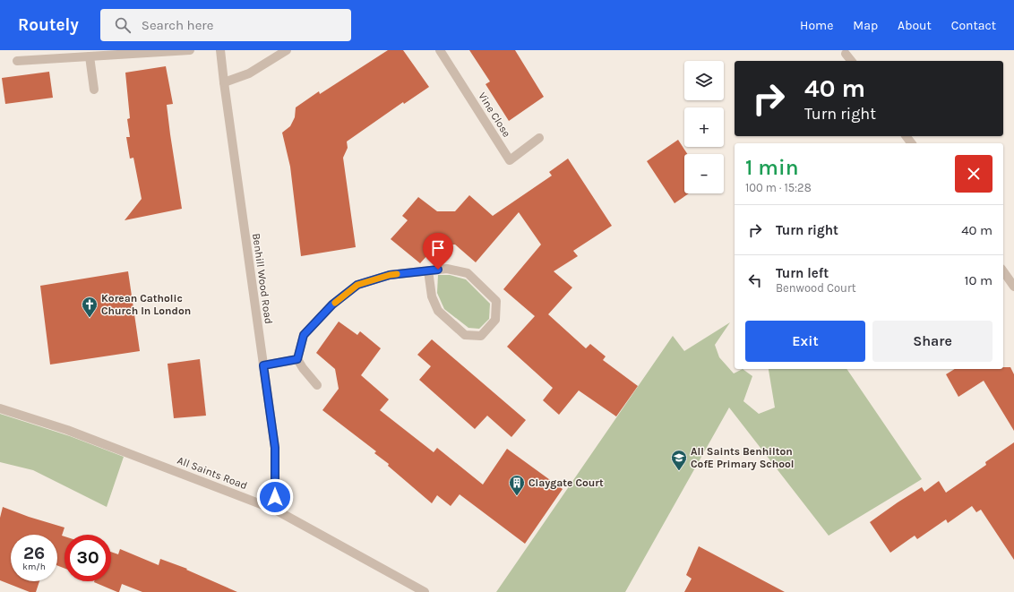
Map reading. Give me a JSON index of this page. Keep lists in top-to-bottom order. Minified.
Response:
{"streets":{"street":["Vine Close","Benhill Wood Road","All Saints Road"]},"crossings":[["Benhill Wood Road","All Saints Road"]],"places":{"church":["Korean Catholic Church In London"],"school or university":["All Saints Benhilton CofE Primary School"],"building":["Claygate Court"]},"page":{"header":"Routely","search":"Search here","nav":["Home","Map","About","Contact"],"map_buttons":["+","−"],"turn":["40 m","Turn right"],"heading":["1 min","100 m · 15:28"],"list":[{"name":"Turn right","value":"40 m"},{"name":"Turn left","note":"Benwood Court","value":"10 m"}],"buttons":["Exit","Share"],"speed":"26 km/h","limit":"30"}}
